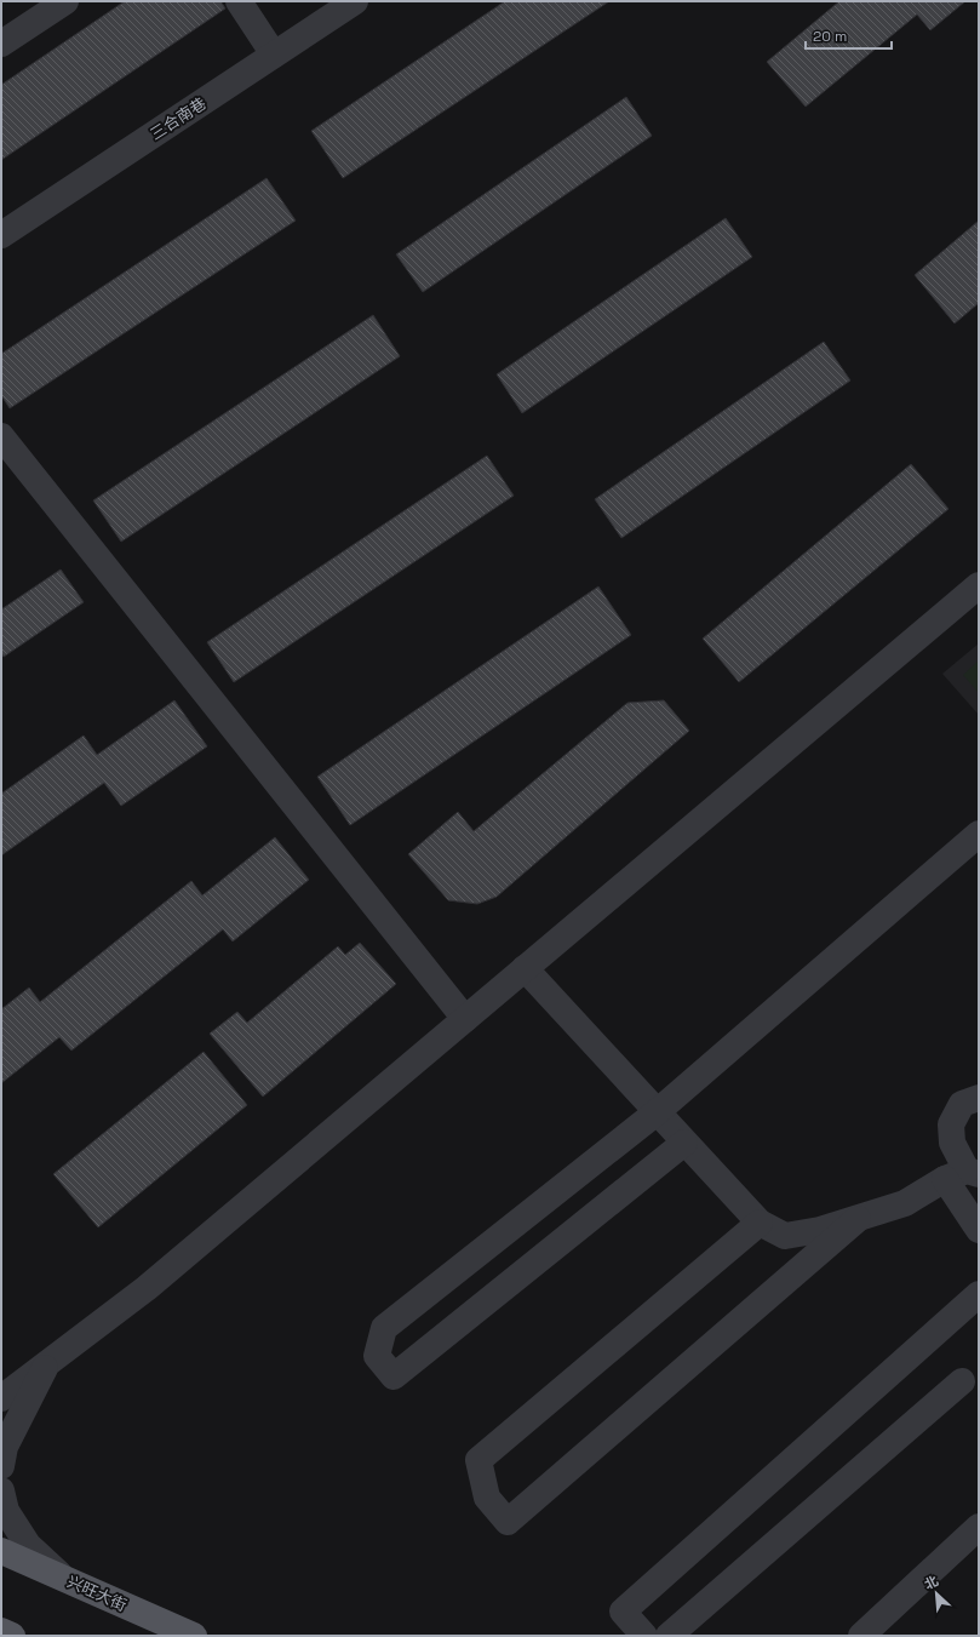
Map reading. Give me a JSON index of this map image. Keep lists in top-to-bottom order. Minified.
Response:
{"streets":{"main road":["兴旺大街"],"street":["三合南巷"]},"scale_bar":"20 m","north":"top left"}
